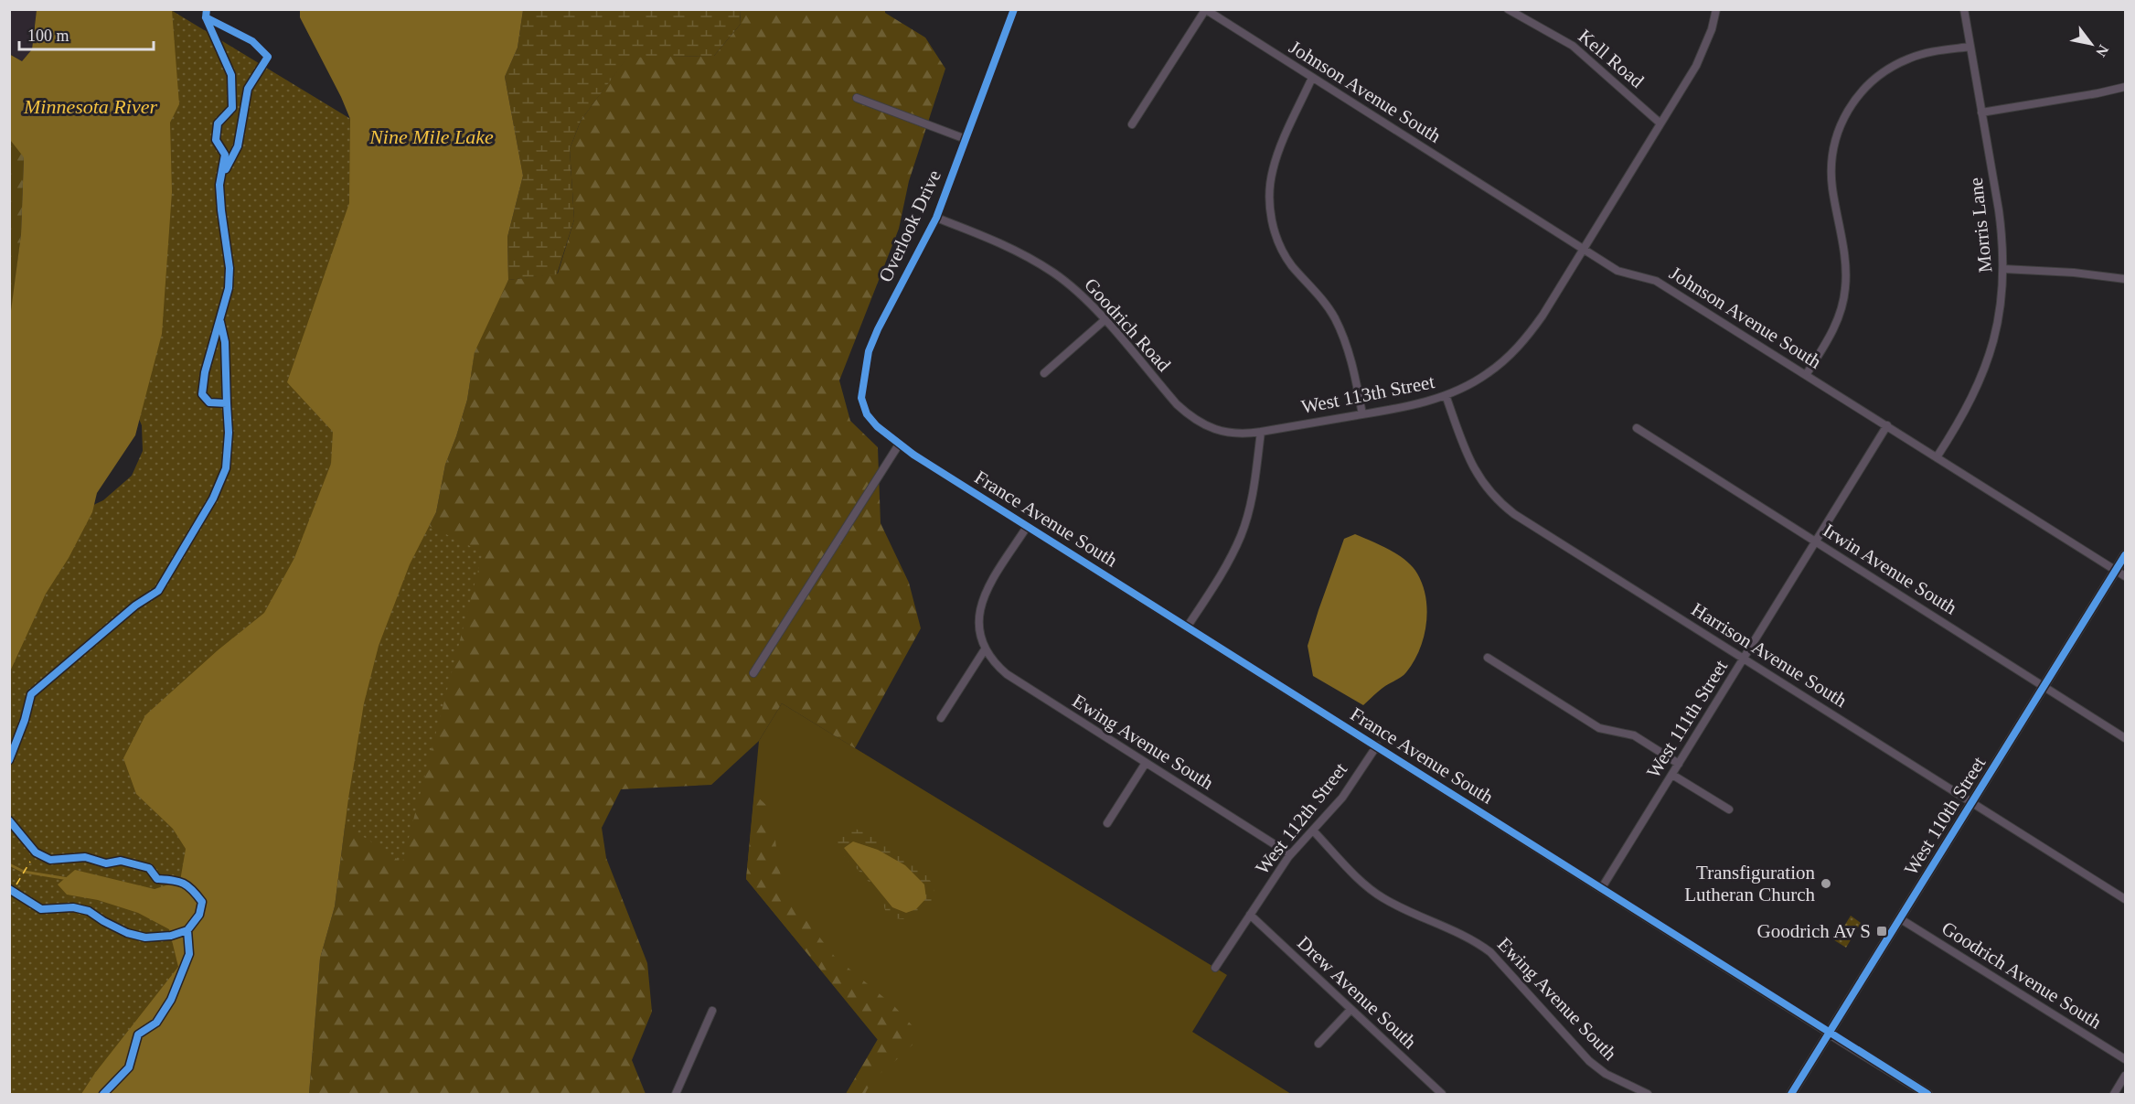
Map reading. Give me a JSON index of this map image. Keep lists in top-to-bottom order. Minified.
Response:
{"streets":{"street":["Kell Road","Johnson Avenue South","Morris Lane","Overlook Drive","Goodrich Road","West 113th Street","France Avenue South","Irwin Avenue South","Harrison Avenue South","West 111th Street","Ewing Avenue South","West 110th Street","West 112th Street","Goodrich Avenue South","Drew Avenue South"]},"crossings":[["Kell Road","West 113th Street"],["Johnson Avenue South","Morris Lane"],["Johnson Avenue South","West 113th Street"],["Johnson Avenue South","West 111th Street"],["Johnson Avenue South","West 110th Street"],["Overlook Drive","Goodrich Road"],["Overlook Drive","France Avenue South"],["Goodrich Road","West 113th Street"],["West 113th Street","Harrison Avenue South"],["France Avenue South","West 111th Street"],["France Avenue South","West 110th Street"],["France Avenue South","West 112th Street"],["Irwin Avenue South","West 111th Street"],["Irwin Avenue South","West 110th Street"],["Harrison Avenue South","West 111th Street"],["Harrison Avenue South","West 110th Street"],["Ewing Avenue South","West 112th Street"],["West 110th Street","Goodrich Avenue South"],["West 112th Street","Drew Avenue South"]],"water":["Minnesota River","Nine Mile Lake"],"places":{"other":["Transfiguration Lutheran Church"],"transit":["Goodrich Av S"]},"scale_bar":"100 m","north":"bottom right"}
